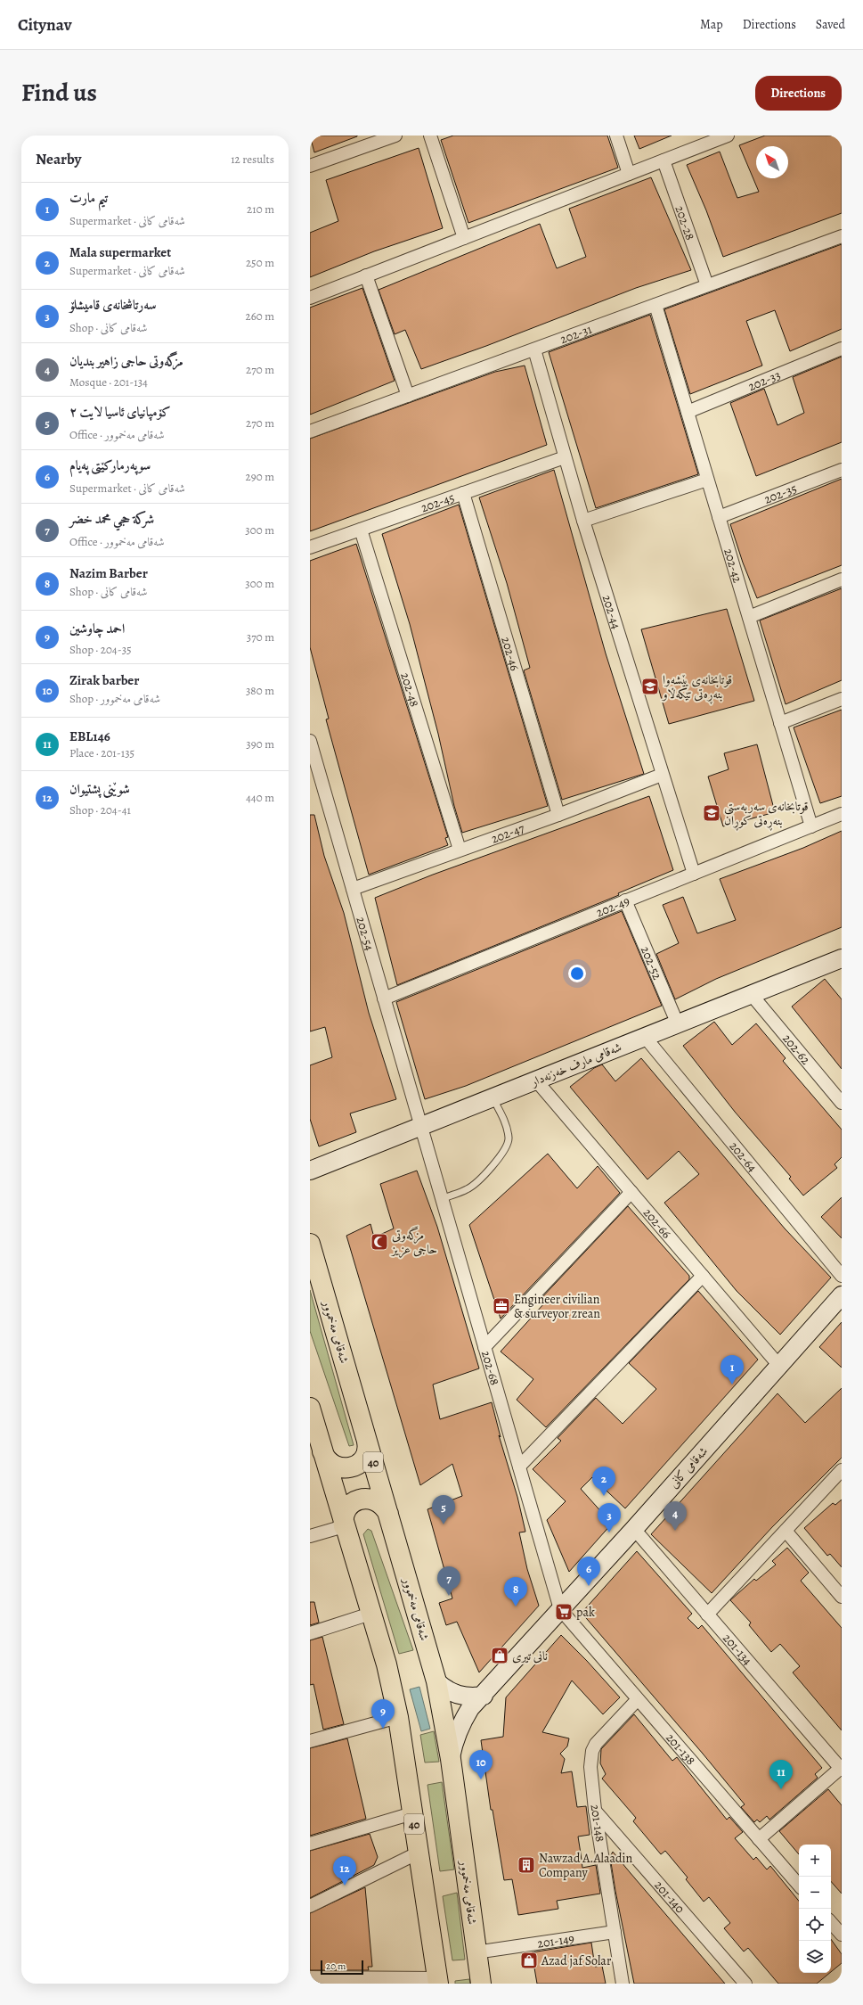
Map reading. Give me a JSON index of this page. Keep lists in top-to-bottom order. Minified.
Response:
{"streets":{"highway":["شەقامی مەخموور","40"],"street":["202-28","202-31","202-33","202-35","202-45","202-42","202-44","202-46","202-48","202-47","202-49","202-54","202-52","202-62","شەقامی مارف خەزنەدار","202-64","202-66","202-68","شەقامی کانی","201-134","201-138","201-148","201-140","201-149"]},"crossings":[["202-28","202-31"],["202-31","202-42"],["202-31","202-44"],["202-33","202-42"],["202-35","202-42"],["202-45","202-44"],["202-45","202-46"],["202-45","202-48"],["202-42","202-49"],["202-44","202-47"],["202-44","202-49"],["202-46","202-47"],["202-48","202-47"],["202-47","202-54"],["202-49","202-54"],["202-49","202-52"],["202-54","شەقامی مارف خەزنەدار"],["202-54","202-68"],["202-52","شەقامی مارف خەزنەدار"],["202-62","شەقامی مارف خەزنەدار"],["شەقامی مارف خەزنەدار","202-64"],["شەقامی مارف خەزنەدار","202-66"],["شەقامی مارف خەزنەدار","202-68"],["202-66","شەقامی کانی"],["شەقامی مەخموور","شەقامی کانی"],["شەقامی مەخموور","201-149"],["202-68","شەقامی کانی"],["202-68","201-138"],["شەقامی کانی","201-134"],["شەقامی کانی","201-138"],["201-138","201-148"],["201-148","201-140"],["201-148","201-149"]],"places":{"school or university":["قوتابخانەی پێشەوا بنەڕەتی تێکەڵاو","قوتابخانەی سەربەستی بنەڕەتی کوڕان"],"mosque":["مزگەوتی حاجی عزیز"],"office":["Engineer civilian & surveyor zrean"],"supermarket":["pak"],"shop":["نانی تیری","Azad jaf Solar"],"building":["Nawzad A.Alaadin Company"]},"scale_bar":"20 m","north":"top left","page":{"header":"Citynav","nav":["Map","Directions","Saved"],"title":"Find us","buttons":"Directions","heading":["Nearby","12 results"],"list":[{"mark":"1","name":"تيم مارت","note":"Supermarket · شەقامی کانی","value":"210 m"},{"mark":"2","name":"Mala supermarket","note":"Supermarket · شەقامی کانی","value":"250 m"},{"mark":"3","name":"سەرتاشخانەی قامیشلۆ","note":"Shop · شەقامی کانی","value":"260 m"},{"mark":"4","name":"مزگەوتی حاجی زاهیر بندیان","note":"Mosque · 201-134","value":"270 m"},{"mark":"5","name":"کۆمپانیای ئاسیا لایت ٢","note":"Office · شەقامی مەخموور","value":"270 m"},{"mark":"6","name":"سوپەرماركێتی پەیام","note":"Supermarket · شەقامی کانی","value":"290 m"},{"mark":"7","name":"شركة حجي محمد خضر","note":"Office · شەقامی مەخموور","value":"300 m"},{"mark":"8","name":"Nazim Barber","note":"Shop · شەقامی کانی","value":"300 m"},{"mark":"9","name":"احمد چاوشين","note":"Shop · 204-35","value":"370 m"},{"mark":"10","name":"Zirak barber","note":"Shop · شەقامی مەخموور","value":"380 m"},{"mark":"11","name":"EBL146","note":"Place · 201-135","value":"390 m"},{"mark":"12","name":"شوێنی پشتیوان","note":"Shop · 204-41","value":"440 m"}],"pins":["1","2","5","4","3","6","7","8","9","10","11","12"],"map_buttons":["+","−"],"scale":"20 m"}}
